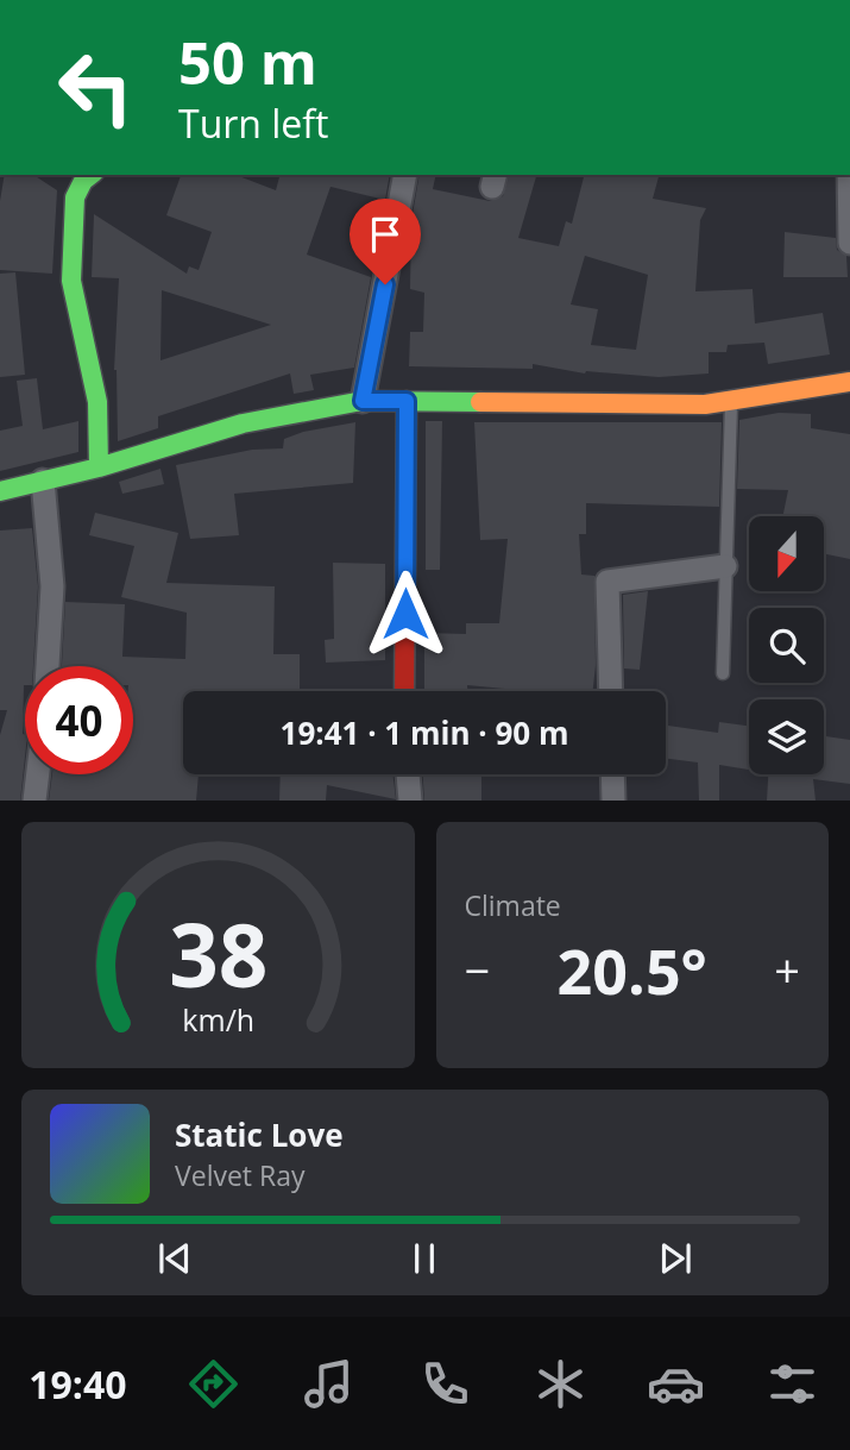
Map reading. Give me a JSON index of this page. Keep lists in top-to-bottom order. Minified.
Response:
{"north":"bottom","page":{"turn":["50 m","Turn left"],"limit":"40","trip":"19:41 · 1 min · 90 m","tile":"Climate","heat":["−","20.5°","+"],"song":["Static Love","Velvet Ray"],"tabs":"19:40","gauge":["38","km/h"]}}
